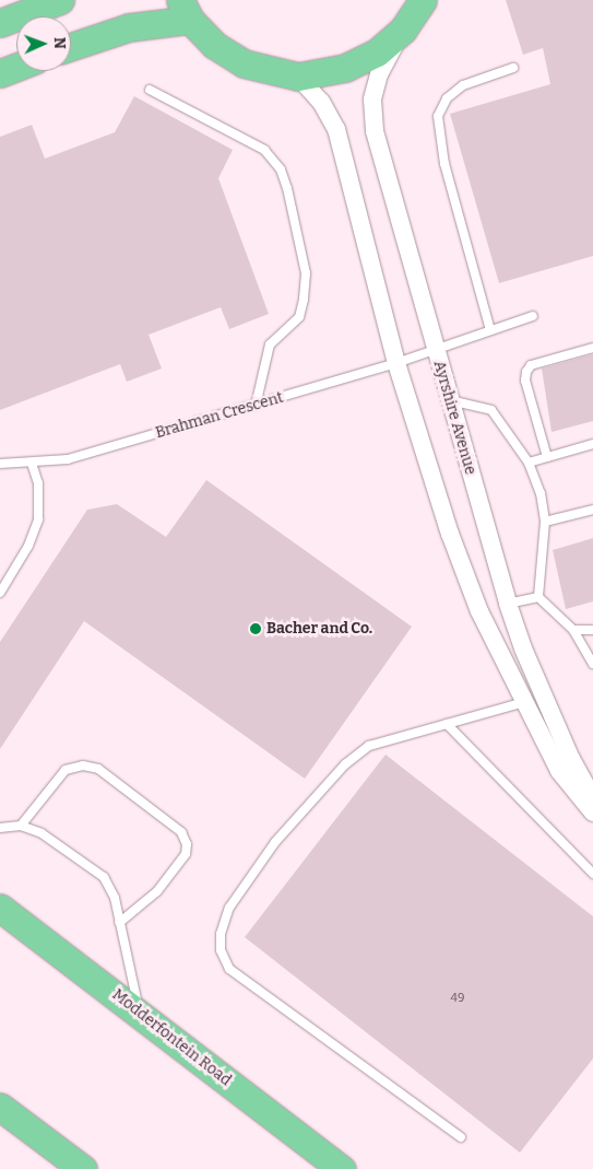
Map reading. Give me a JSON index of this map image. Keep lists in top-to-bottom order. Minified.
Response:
{"streets":{"main road":["Modderfontein Road"],"street":["Ayrshire Avenue"],"lane":["Brahman Crescent"]},"crossings":[["Brahman Crescent","Ayrshire Avenue"]],"places":["Bacher and Co."],"house_numbers":["49"],"north":"right"}
